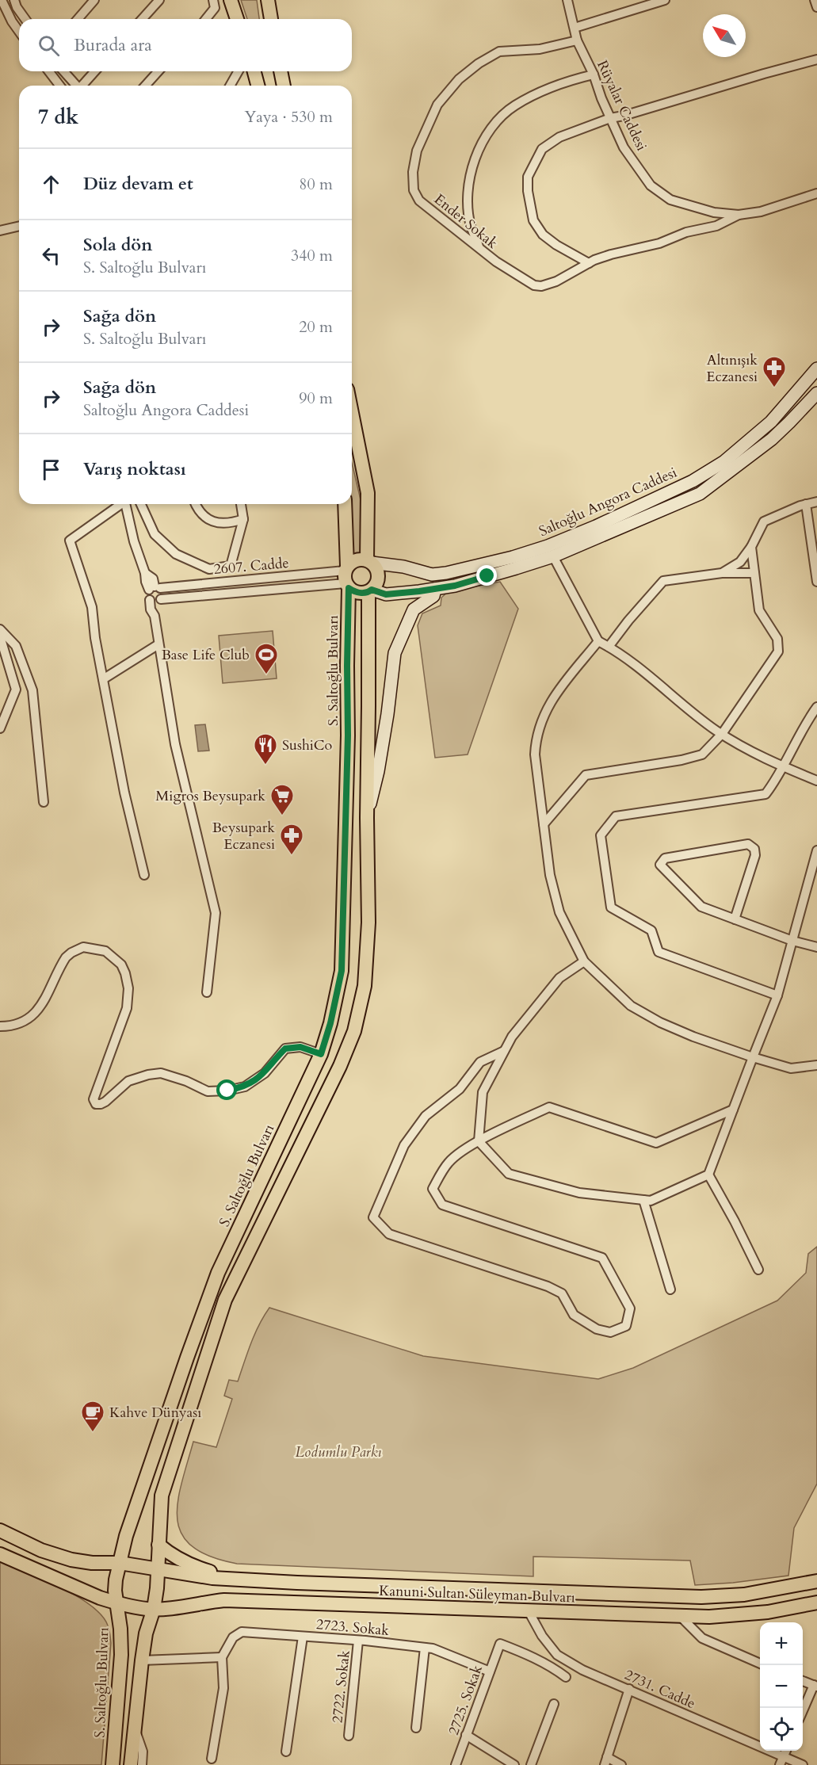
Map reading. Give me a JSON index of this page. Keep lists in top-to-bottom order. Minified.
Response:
{"streets":{"main road":["S. Saltoğlu Bulvarı","Kanuni Sultan Süleyman Bulvarı"],"street":["Rüyalar Caddesi","Ender Sokak","Saltoğlu Angora Caddesi","2607. Cadde","2723. Sokak","2722. Sokak","2731. Cadde","2725. Sokak"]},"crossings":[["Rüyalar Caddesi","Ender Sokak"],["Saltoğlu Angora Caddesi","2607. Cadde"],["Saltoğlu Angora Caddesi","S. Saltoğlu Bulvarı"],["2607. Cadde","S. Saltoğlu Bulvarı"],["S. Saltoğlu Bulvarı","Kanuni Sultan Süleyman Bulvarı"],["Kanuni Sultan Süleyman Bulvarı","2731. Cadde"],["2723. Sokak","2722. Sokak"],["2723. Sokak","2725. Sokak"]],"parks":["Lodumlu Parkı"],"places":{"pharmacy":["Altınışık Eczanesi","Beysupark Eczanesi"],"sports":["Base Life Club"],"restaurant":["SushiCo"],"supermarket":["Migros Beysupark"],"cafe":["Kahve Dünyası"]},"north":"top left","page":{"search":"Burada ara","heading":["7 dk","Yaya · 530 m"],"list":[["Düz devam et","80 m"],["Sola dön","S. Saltoğlu Bulvarı","340 m"],["Sağa dön","S. Saltoğlu Bulvarı","20 m"],["Sağa dön","Saltoğlu Angora Caddesi","90 m"],"Varış noktası"],"map_buttons":["+","−"]}}
